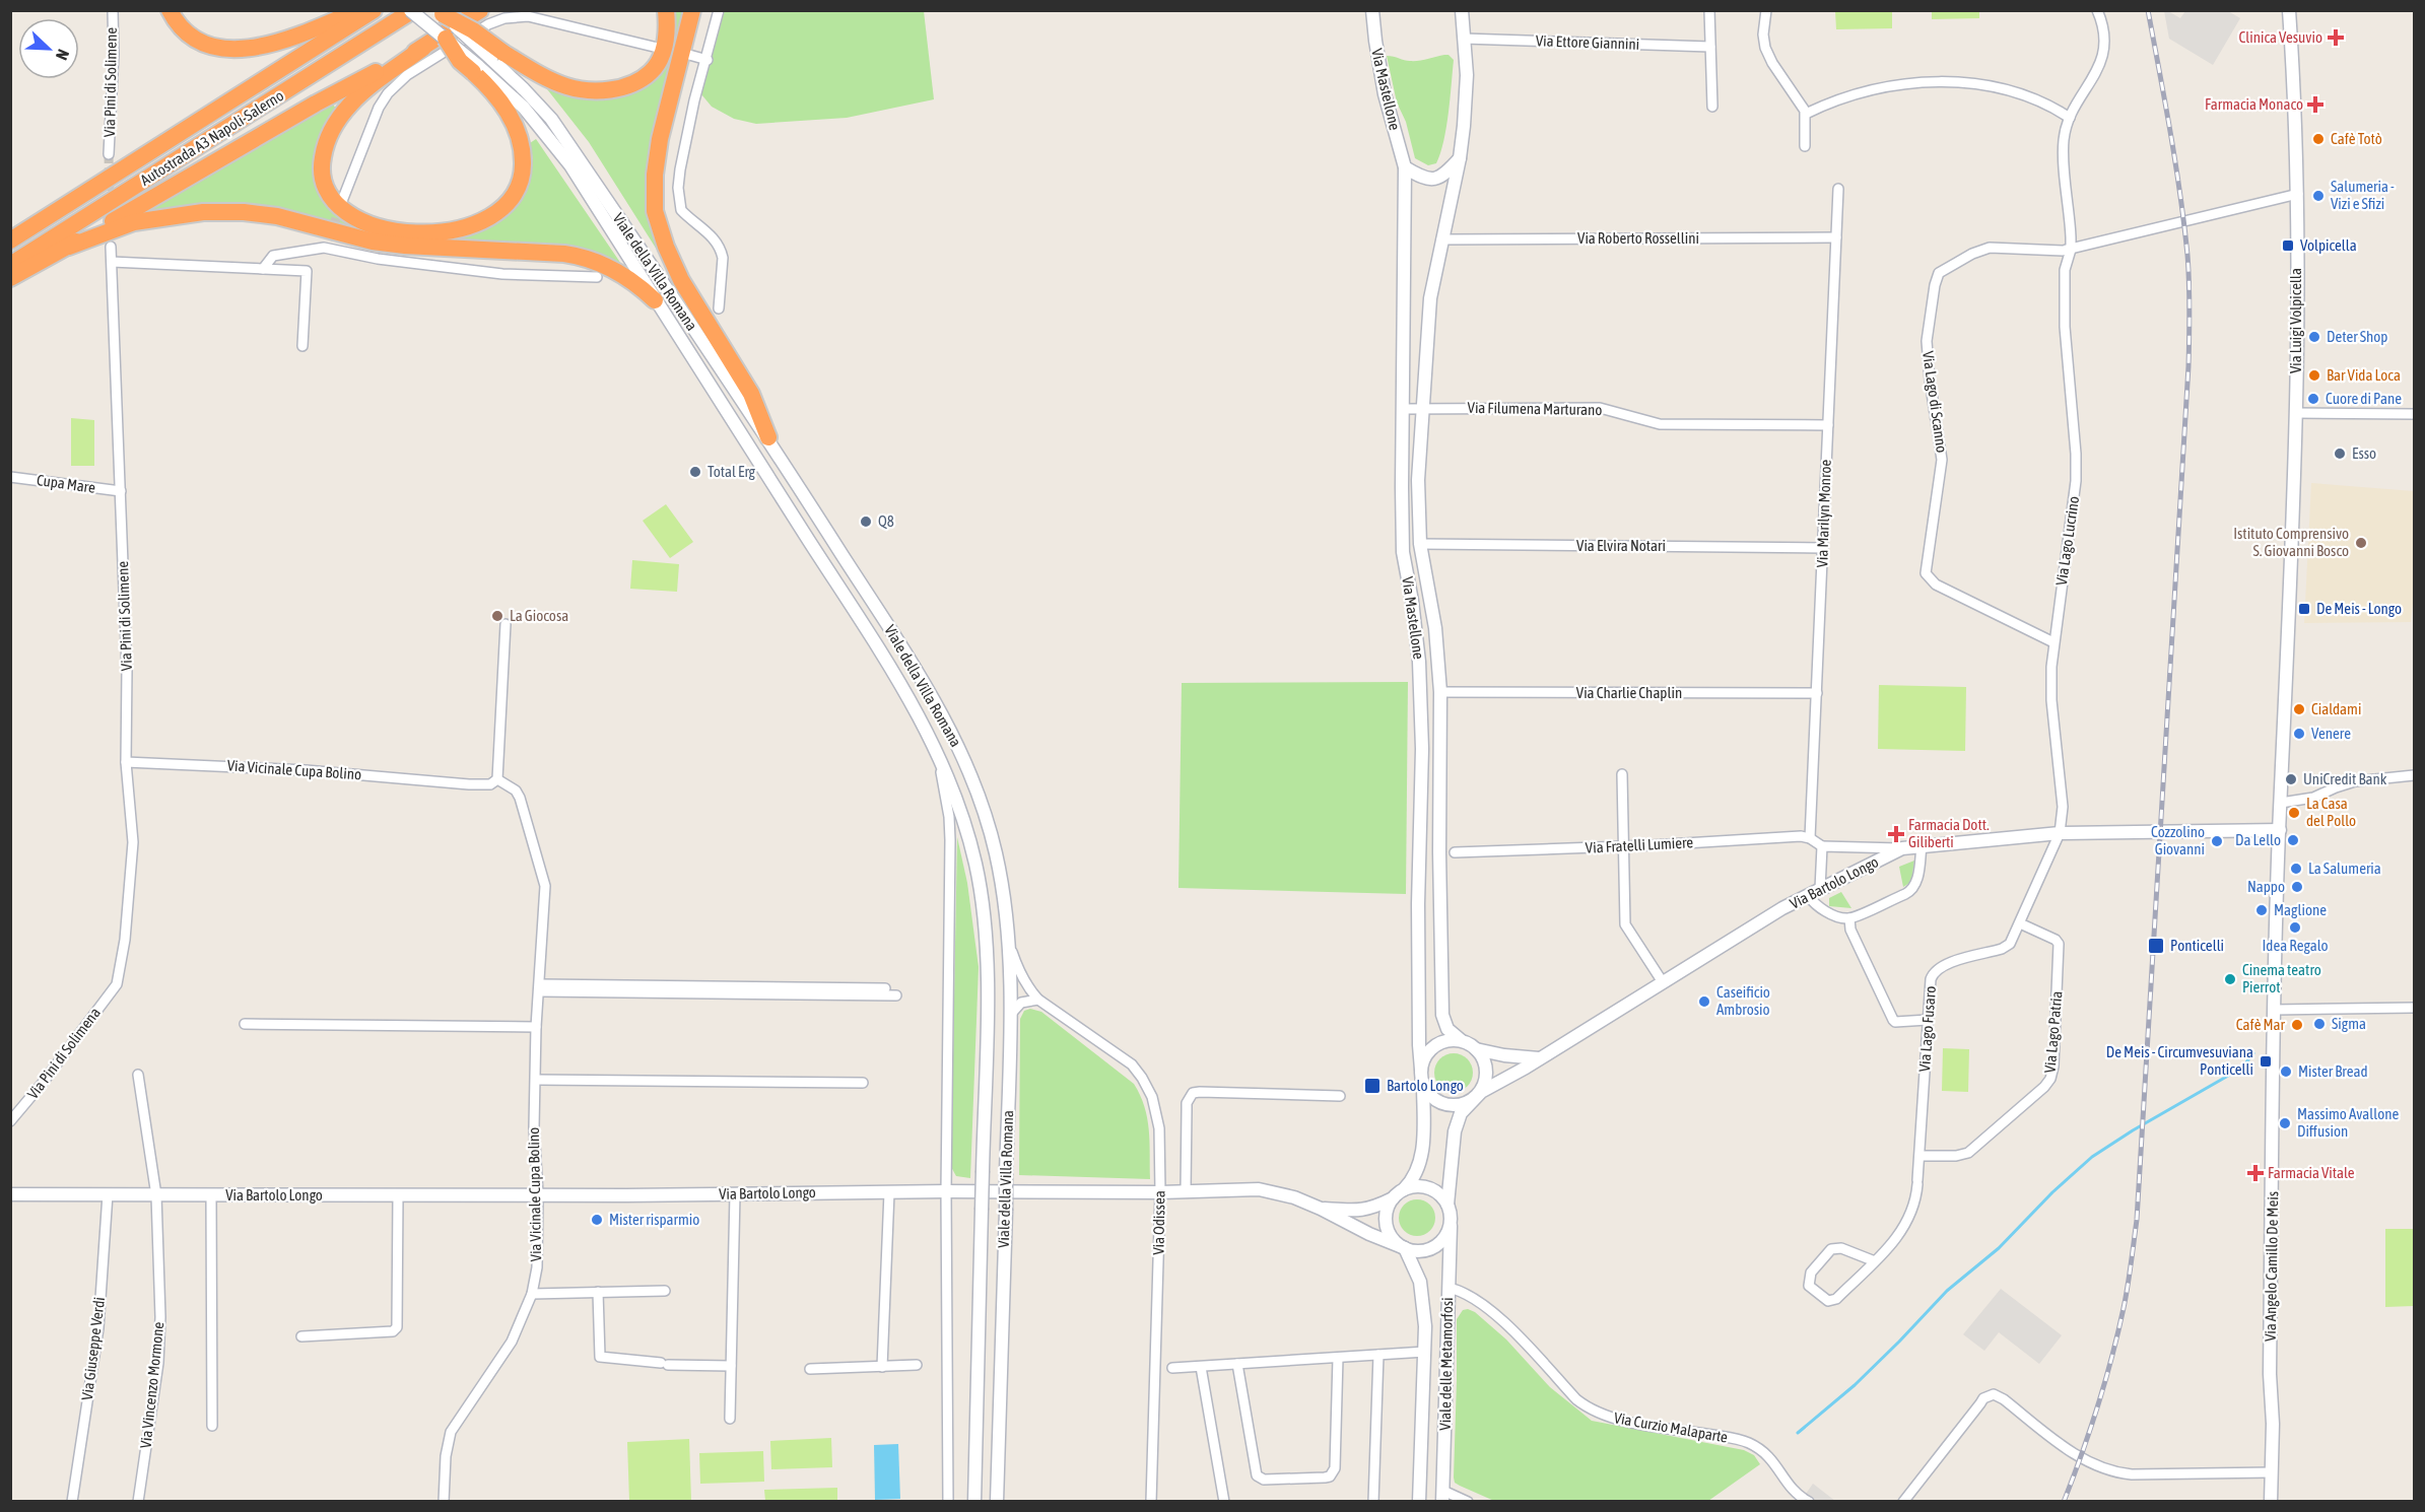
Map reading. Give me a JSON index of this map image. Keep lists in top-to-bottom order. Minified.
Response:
{"streets":{"highway":["Autostrada A3 Napoli-Salerno"],"street":["Via Ettore Giannini","Via Pini di Solimene","Via Mastellone","Via Roberto Rossellini","Viale della Villa Romana","Via Luigi Volpicella","Via Lago di Scanno","Via Filumena Marturano","Cupa Mare","Via Marilyn Monroe","Via Lago Lucrino","Via Elvira Notari","Via Charlie Chaplin","Via Vicinale Cupa Bolino","Via Fratelli Lumiere","Via Bartolo Longo","Via Lago Fusaro","Via Lago Patria","Via Pini di Solimena","Via Odissea","Via Angelo Camillo De Meis","Via Giuseppe Verdi","Viale delle Metamorfosi","Via Vincenzo Mormone","Via Curzio Malaparte"]},"crossings":[["Via Ettore Giannini","Via Mastellone"],["Via Pini di Solimene","Cupa Mare"],["Via Pini di Solimene","Via Vicinale Cupa Bolino"],["Via Pini di Solimene","Via Pini di Solimena"],["Via Mastellone","Via Roberto Rossellini"],["Via Mastellone","Via Filumena Marturano"],["Via Mastellone","Via Elvira Notari"],["Via Mastellone","Via Charlie Chaplin"],["Via Mastellone","Via Bartolo Longo"],["Via Roberto Rossellini","Via Marilyn Monroe"],["Viale della Villa Romana","Via Bartolo Longo"],["Viale della Villa Romana","Via Odissea"],["Via Luigi Volpicella","Via Lago di Scanno"],["Via Luigi Volpicella","Via Angelo Camillo De Meis"],["Via Lago di Scanno","Via Lago Lucrino"],["Via Filumena Marturano","Via Marilyn Monroe"],["Via Marilyn Monroe","Via Elvira Notari"],["Via Marilyn Monroe","Via Charlie Chaplin"],["Via Marilyn Monroe","Via Fratelli Lumiere"],["Via Lago Lucrino","Via Bartolo Longo"],["Via Lago Lucrino","Via Lago Fusaro"],["Via Vicinale Cupa Bolino","Via Bartolo Longo"],["Via Bartolo Longo","Via Lago Fusaro"],["Via Bartolo Longo","Via Odissea"],["Via Bartolo Longo","Via Angelo Camillo De Meis"],["Via Bartolo Longo","Via Giuseppe Verdi"],["Via Bartolo Longo","Viale delle Metamorfosi"],["Via Bartolo Longo","Via Vincenzo Mormone"],["Via Lago Fusaro","Via Lago Patria"],["Viale delle Metamorfosi","Via Curzio Malaparte"]],"places":{"health":["Clinica Vesuvio","Farmacia Monaco","Farmacia Dott. Giliberti","Farmacia Vitale"],"other":["Cafè Totò","Salumeria - Vizi e Sfizi","Deter Shop","Bar Vida Loca","Cuore di Pane","Esso","Total Erg","Q8","Istituto Comprensivo S. Giovanni Bosco","La Giocosa","Cialdami","Venere","UniCredit Bank","La Casa del Pollo","Da Lello","Cozzolino Giovanni","La Salumeria","Nappo","Maglione","Idea Regalo","Cinema teatro Pierrot","Caseificio Ambrosio","Sigma","Cafè Mar","Mister Bread","Massimo Avallone Diffusion","Mister risparmio"],"transit":["Volpicella","De Meis - Longo","Ponticelli","De Meis - Circumvesuviana Ponticelli","Bartolo Longo"]},"north":"bottom right"}
